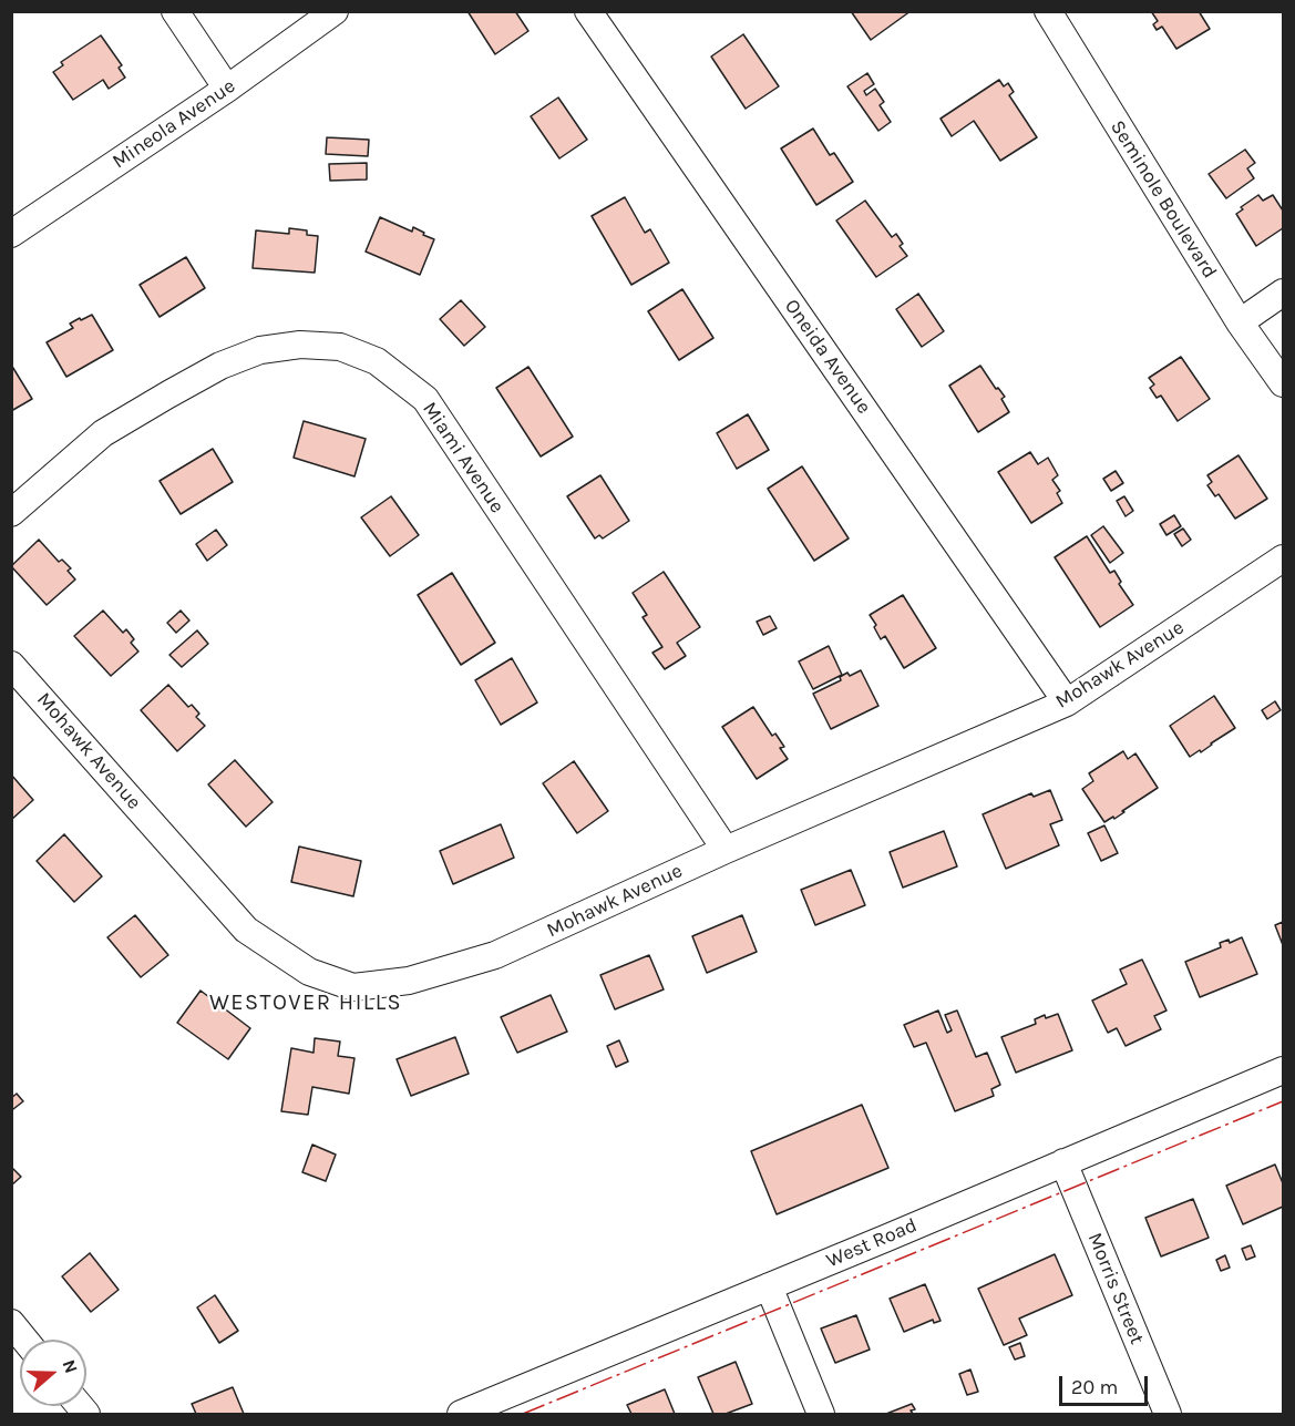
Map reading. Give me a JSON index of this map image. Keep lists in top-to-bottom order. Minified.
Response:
{"streets":{"street":["Mineola Avenue","Seminole Boulevard","Oneida Avenue","Miami Avenue","Mohawk Avenue","West Road","Morris Street"]},"crossings":[["Oneida Avenue","Mohawk Avenue"],["Miami Avenue","Mohawk Avenue"],["West Road","Morris Street"]],"districts":["WESTOVER HILLS"],"scale_bar":"20 m","north":"right"}
